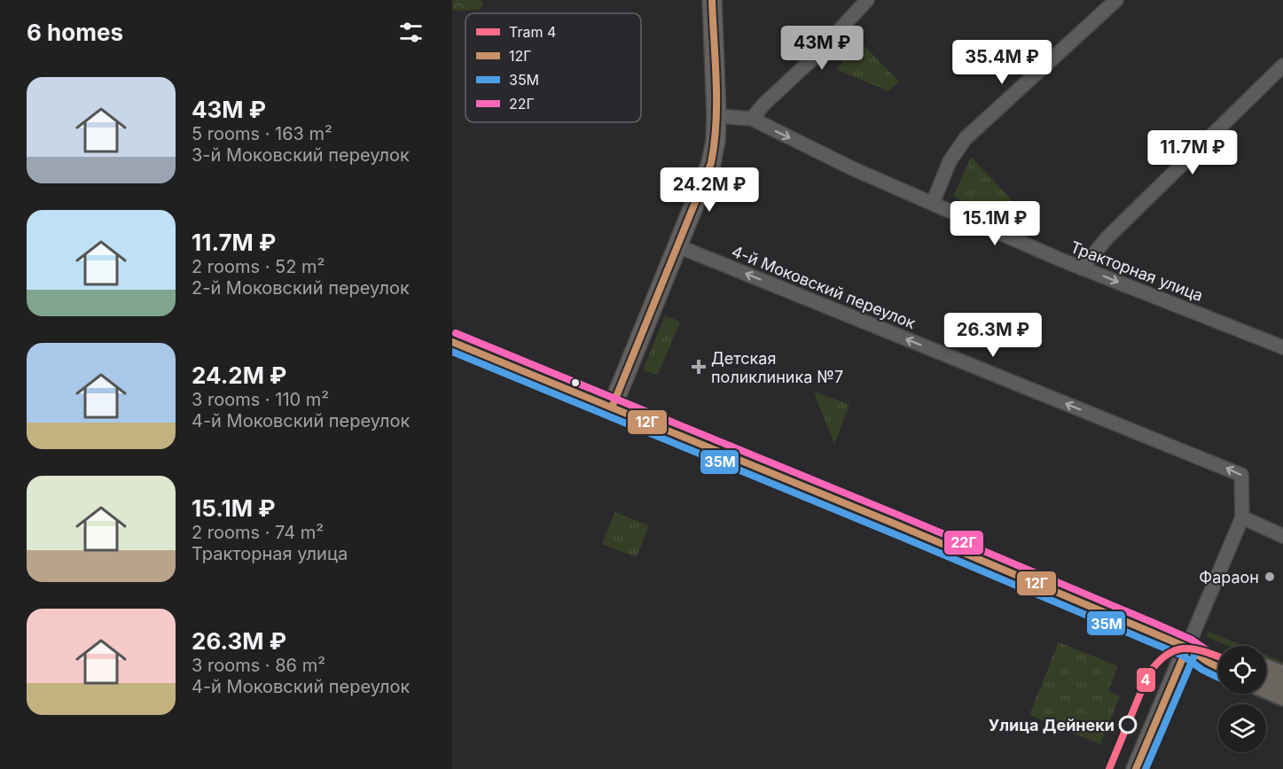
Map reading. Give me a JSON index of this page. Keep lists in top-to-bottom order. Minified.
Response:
{"streets":{"street":["Тракторная улица","4-й Моковский переулок"]},"one_way":["Тракторная улица","4-й Моковский переулок"],"places":{"health":["Детская поликлиника №7"],"other":["Фараон","Улица Дейнеки"]},"lines":["transit line 12Г","transit line 22Г","transit line 35М","tram line 4"],"legend":["Tram 4","12Г","35М","22Г"],"page":{"heading":"6 homes","price":["43M ₽","35.4M ₽","11.7M ₽","24.2M ₽","15.1M ₽","26.3M ₽"],"list":[{"name":"43M ₽","note":"5 rooms · 163 m² · 3-й Моковский переулок"},{"name":"11.7M ₽","note":"2 rooms · 52 m² · 2-й Моковский переулок"},{"name":"24.2M ₽","note":"3 rooms · 110 m² · 4-й Моковский переулок"},{"name":"15.1M ₽","note":"2 rooms · 74 m² · Тракторная улица"},{"name":"26.3M ₽","note":"3 rooms · 86 m² · 4-й Моковский переулок"}]}}
